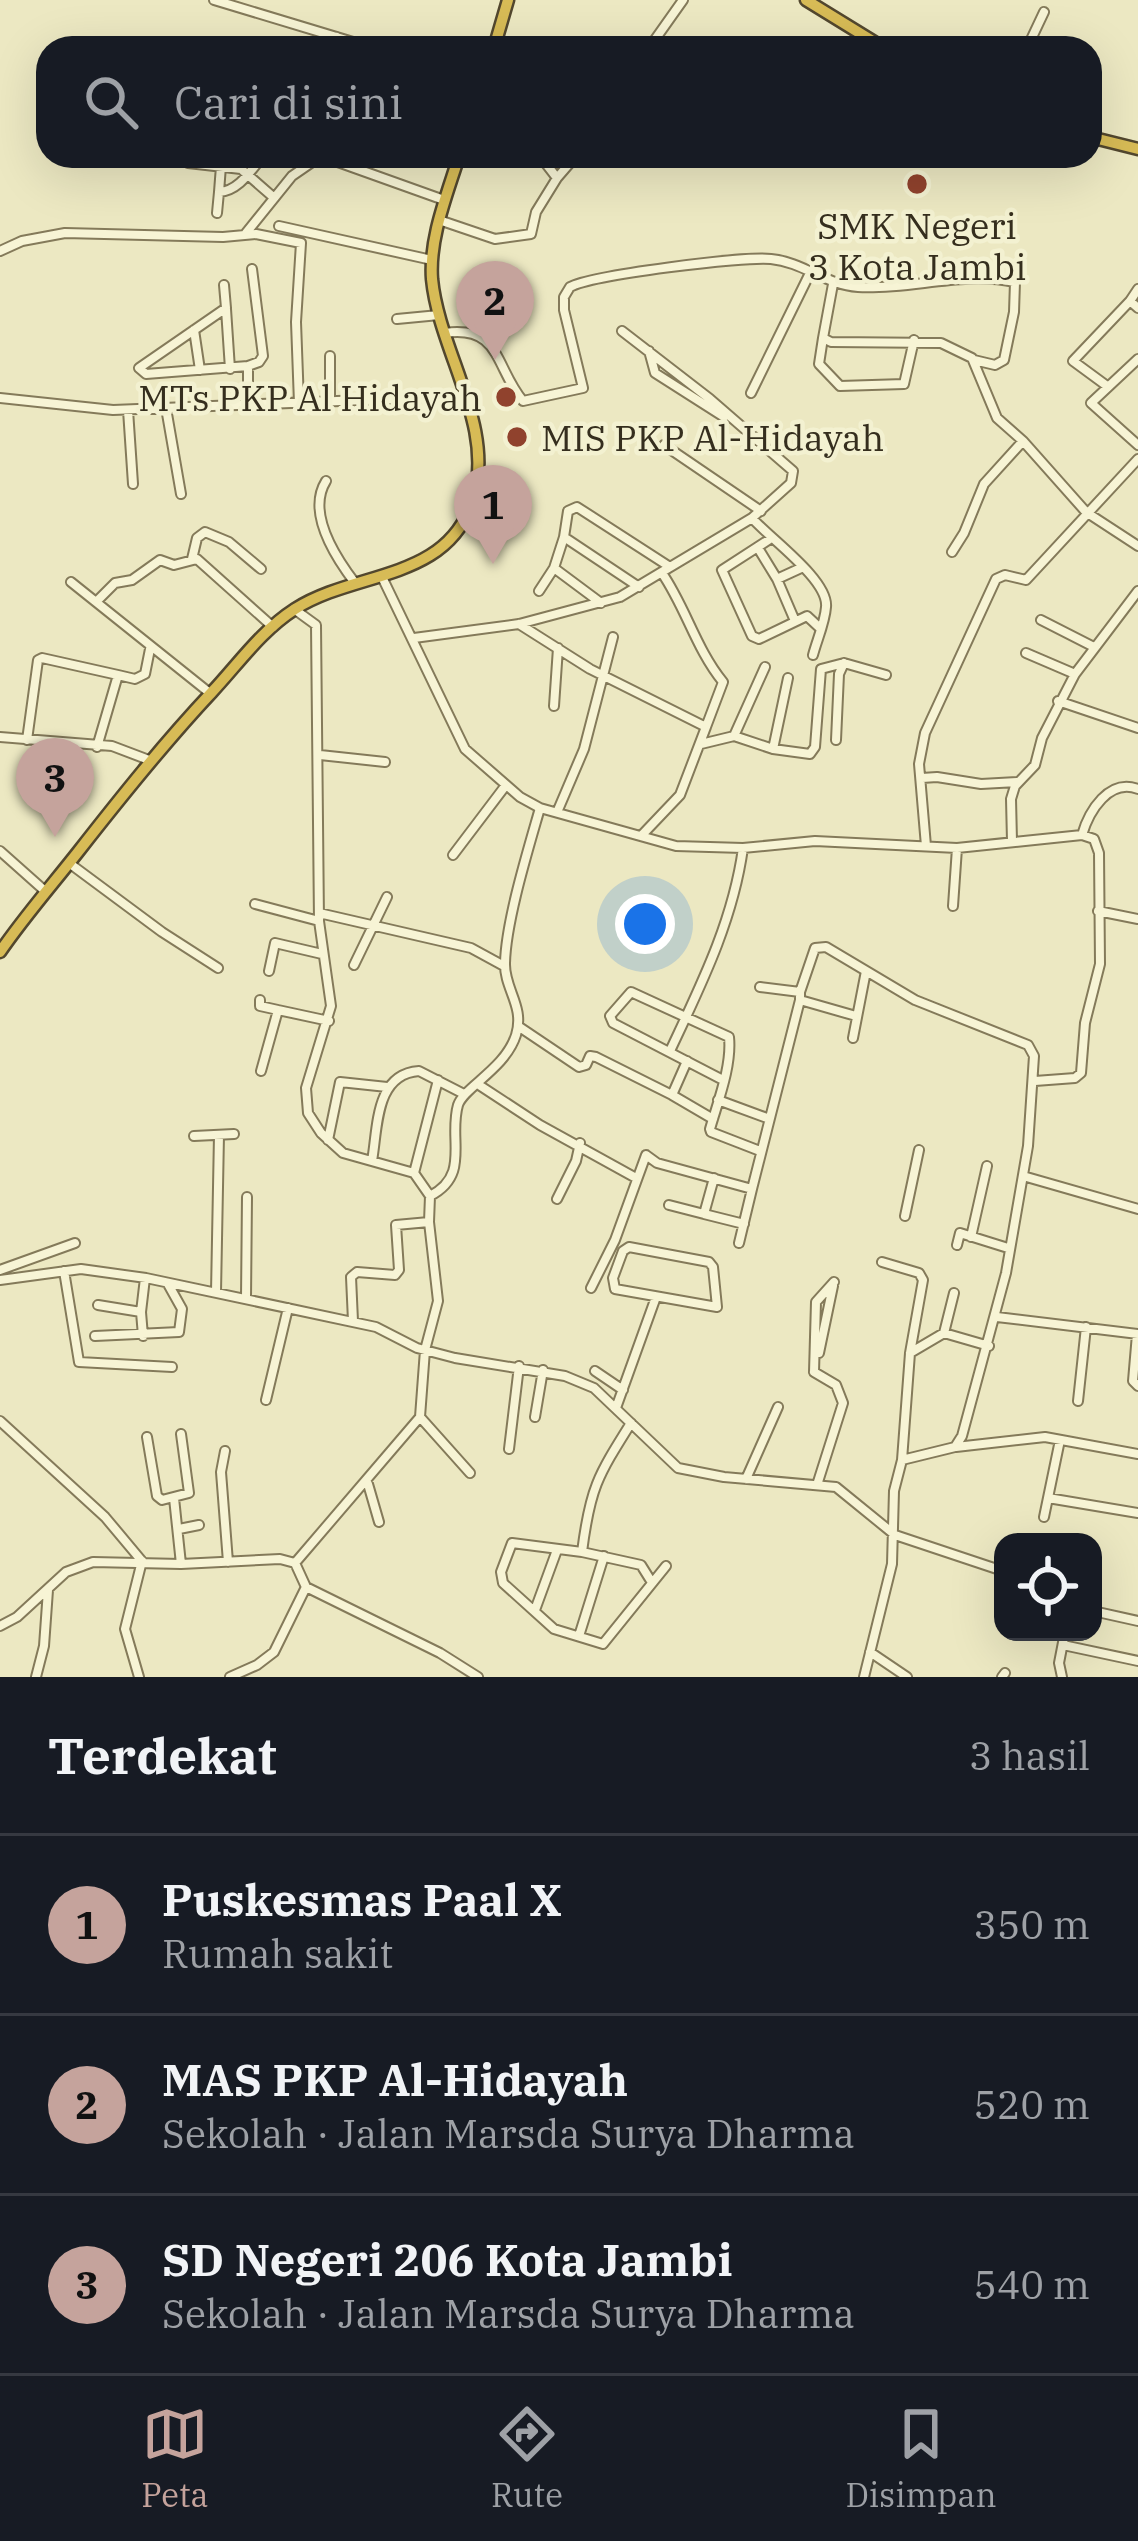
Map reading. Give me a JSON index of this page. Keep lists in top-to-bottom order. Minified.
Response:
{"places":["SMK Negeri 3 Kota Jambi","MTs PKP Al Hidayah","MIS PKP Al-Hidayah"],"page":{"search":"Cari di sini","pins":["2","1","3"],"heading":["Terdekat","3 hasil"],"list":[{"mark":"1","name":"Puskesmas Paal X","note":"Rumah sakit","value":"350 m"},{"mark":"2","name":"MAS PKP Al-Hidayah","note":"Sekolah · Jalan Marsda Surya Dharma","value":"520 m"},{"mark":"3","name":"SD Negeri 206 Kota Jambi","note":"Sekolah · Jalan Marsda Surya Dharma","value":"540 m"}],"nav":["Peta","Rute","Disimpan"]}}
